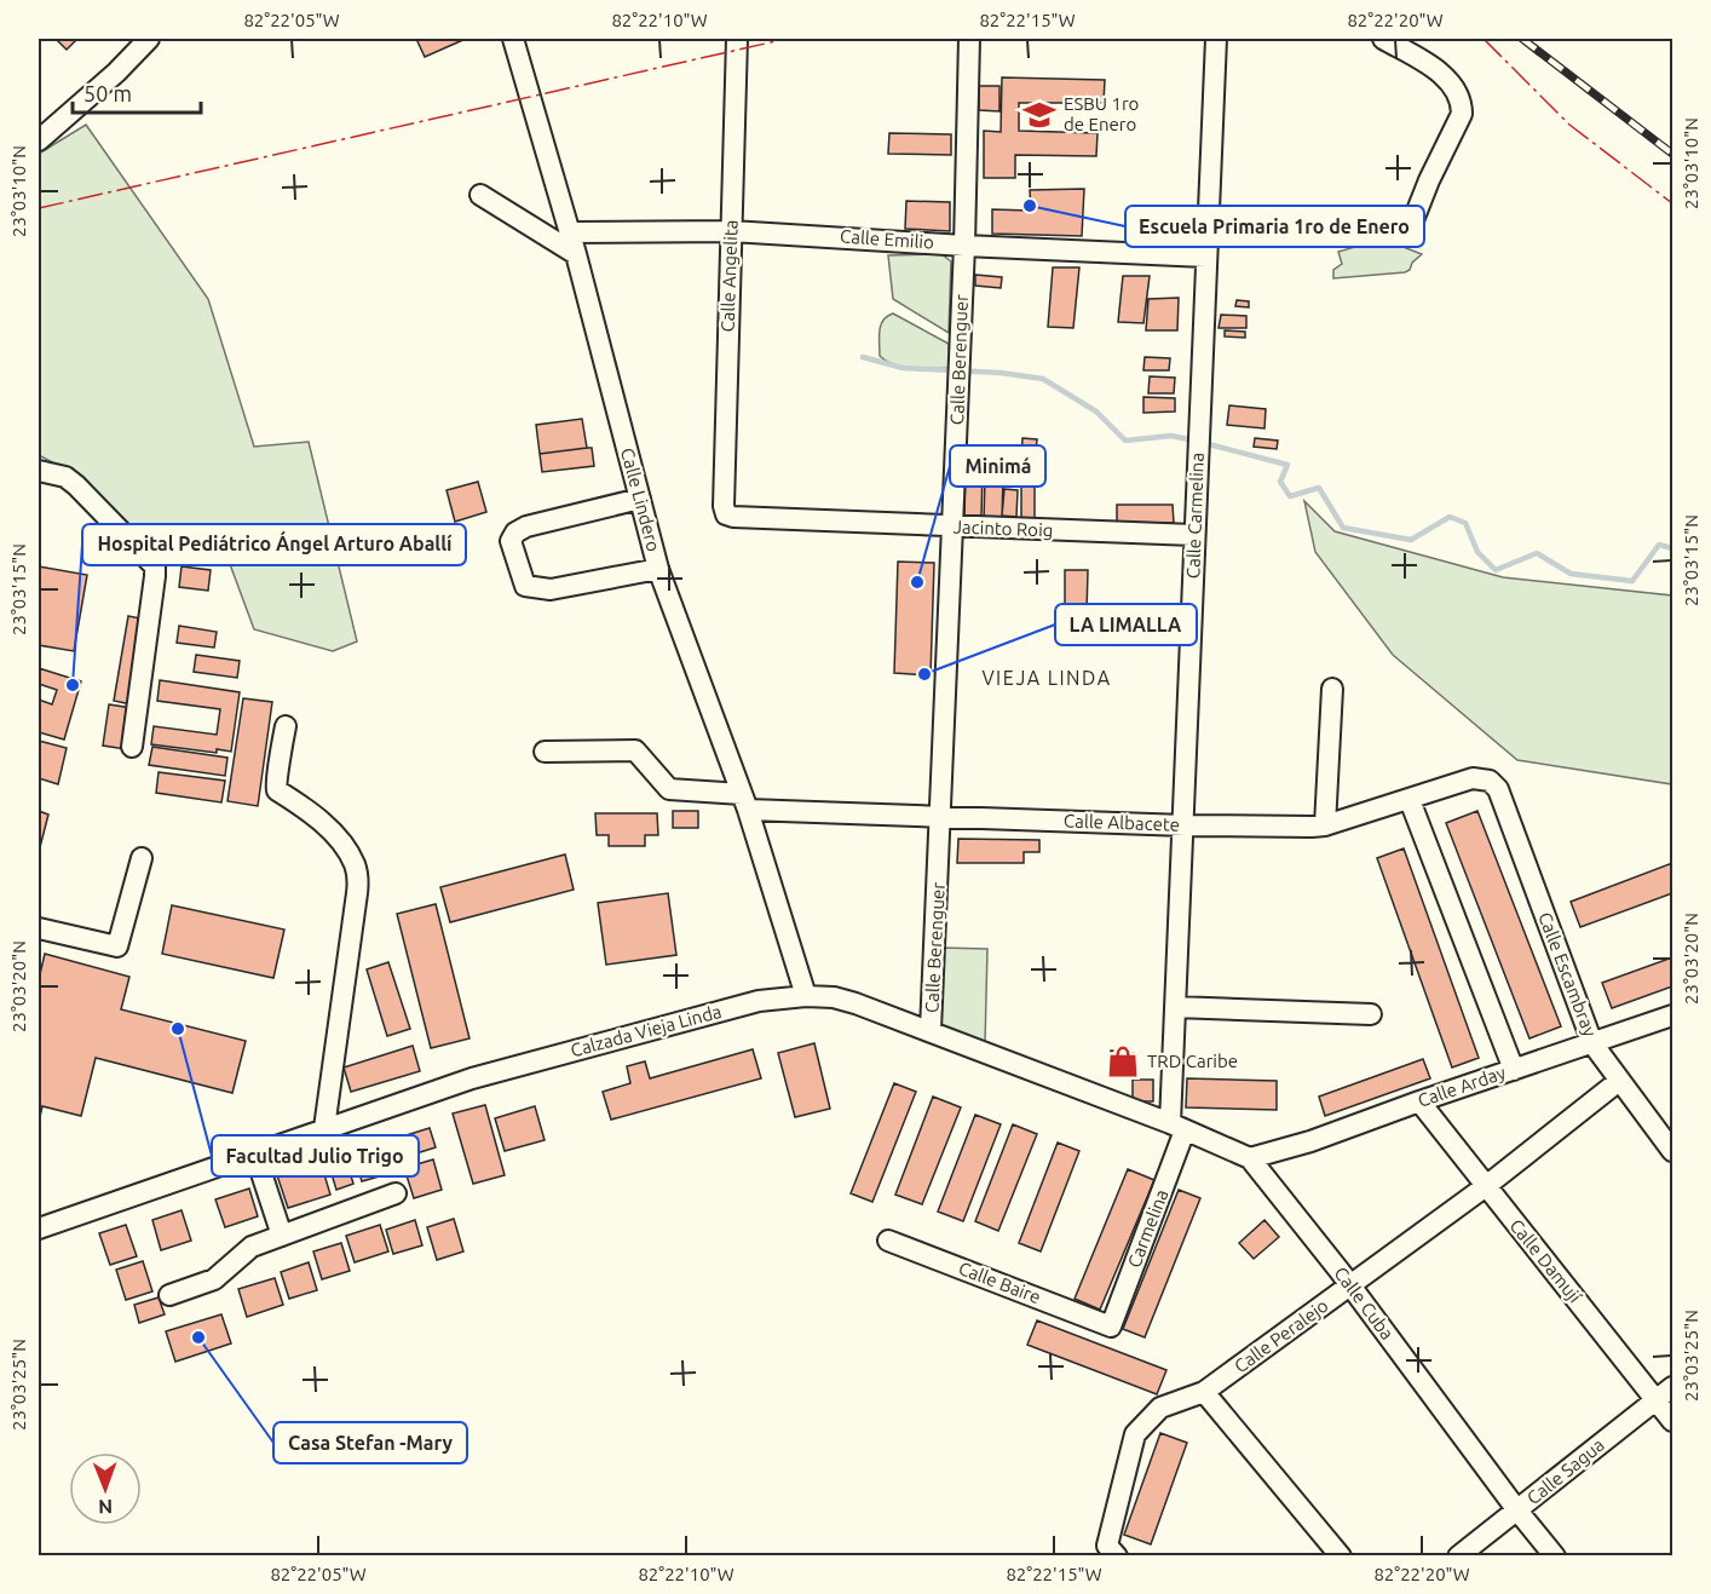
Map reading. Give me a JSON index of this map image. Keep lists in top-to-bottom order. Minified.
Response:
{"streets":{"street":["Calle Emilio","Calle Angelita","Calle Berenguer","Calle Lindero","Calle Carmelina","Jacinto Roig","Calle Albacete","Calle Escambray","Calzada Vieja Linda","Calle Arday","Carmelina","Calle Damují","Calle Baire","Calle Cuba","Calle Peralejo","Calle Sagua"]},"crossings":[["Calle Emilio","Calle Angelita"],["Calle Emilio","Calle Berenguer"],["Calle Emilio","Calle Lindero"],["Calle Emilio","Calle Carmelina"],["Calle Angelita","Jacinto Roig"],["Calle Berenguer","Jacinto Roig"],["Calle Berenguer","Calle Albacete"],["Calle Berenguer","Calzada Vieja Linda"],["Calle Lindero","Calle Albacete"],["Calle Lindero","Calzada Vieja Linda"],["Calle Carmelina","Jacinto Roig"],["Calle Carmelina","Calle Albacete"],["Calle Carmelina","Calzada Vieja Linda"],["Calle Carmelina","Carmelina"],["Calle Albacete","Calle Escambray"],["Calle Escambray","Calle Arday"],["Calle Escambray","Calle Peralejo"],["Calzada Vieja Linda","Calle Arday"],["Calzada Vieja Linda","Carmelina"],["Calzada Vieja Linda","Calle Cuba"],["Calle Arday","Calle Damují"],["Calle Arday","Calle Cuba"],["Carmelina","Calle Baire"],["Calle Damují","Calle Peralejo"],["Calle Damují","Calle Sagua"],["Calle Cuba","Calle Peralejo"],["Calle Cuba","Calle Sagua"]],"districts":["VIEJA LINDA"],"places":{"school or university":["ESBU 1ro de Enero"],"other":["Escuela Primaria 1ro de Enero","Minimá","LA LIMALLA","Hospital Pediátrico Ángel Arturo Aballí","Facultad Julio Trigo","Casa Stefan -Mary"],"shop":["TRD Caribe"]},"scale_bar":"50 m","north":"bottom","coordinates":["82°22'05\"W","82°22'10\"W","82°22'15\"W","82°22'20\"W","23°03'10\"N","23°03'15\"N","23°03'20\"N","23°03'25\"N"]}
